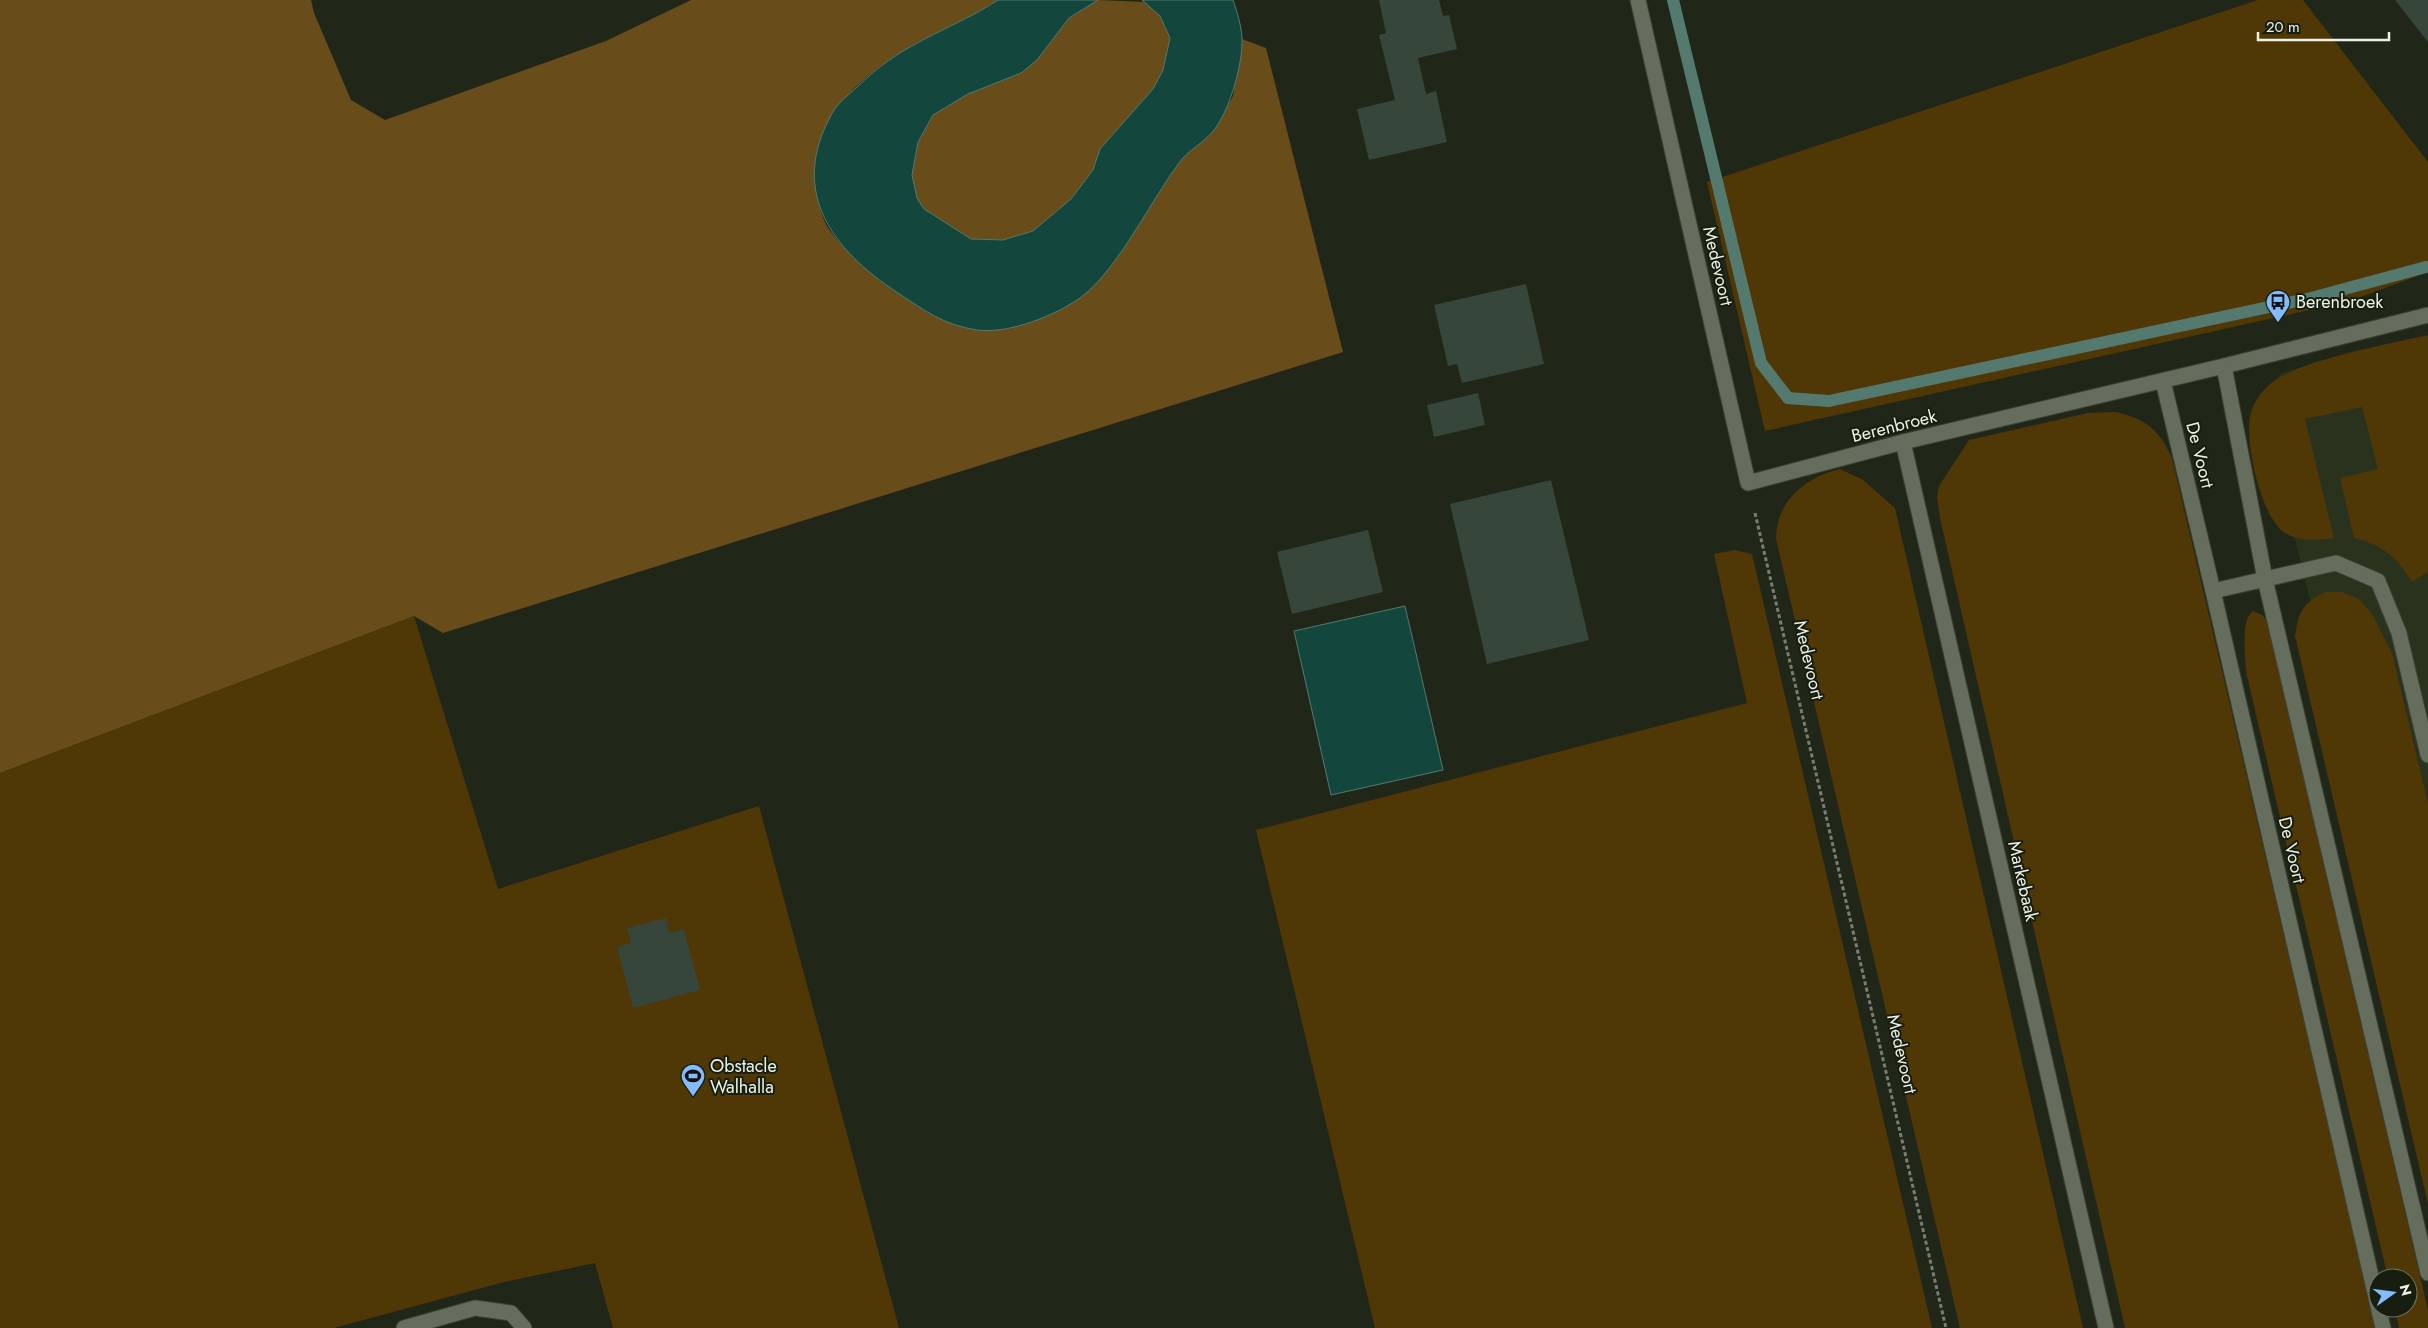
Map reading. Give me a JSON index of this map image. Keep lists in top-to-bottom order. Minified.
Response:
{"streets":{"street":["Medevoort","Berenbroek","De Voort","Markebaak"]},"crossings":[["Medevoort","Berenbroek"],["Berenbroek","De Voort"],["Berenbroek","Markebaak"]],"places":{"bus stop":["Berenbroek"],"sports":["Obstacle Walhalla"]},"scale_bar":"20 m","north":"right"}
